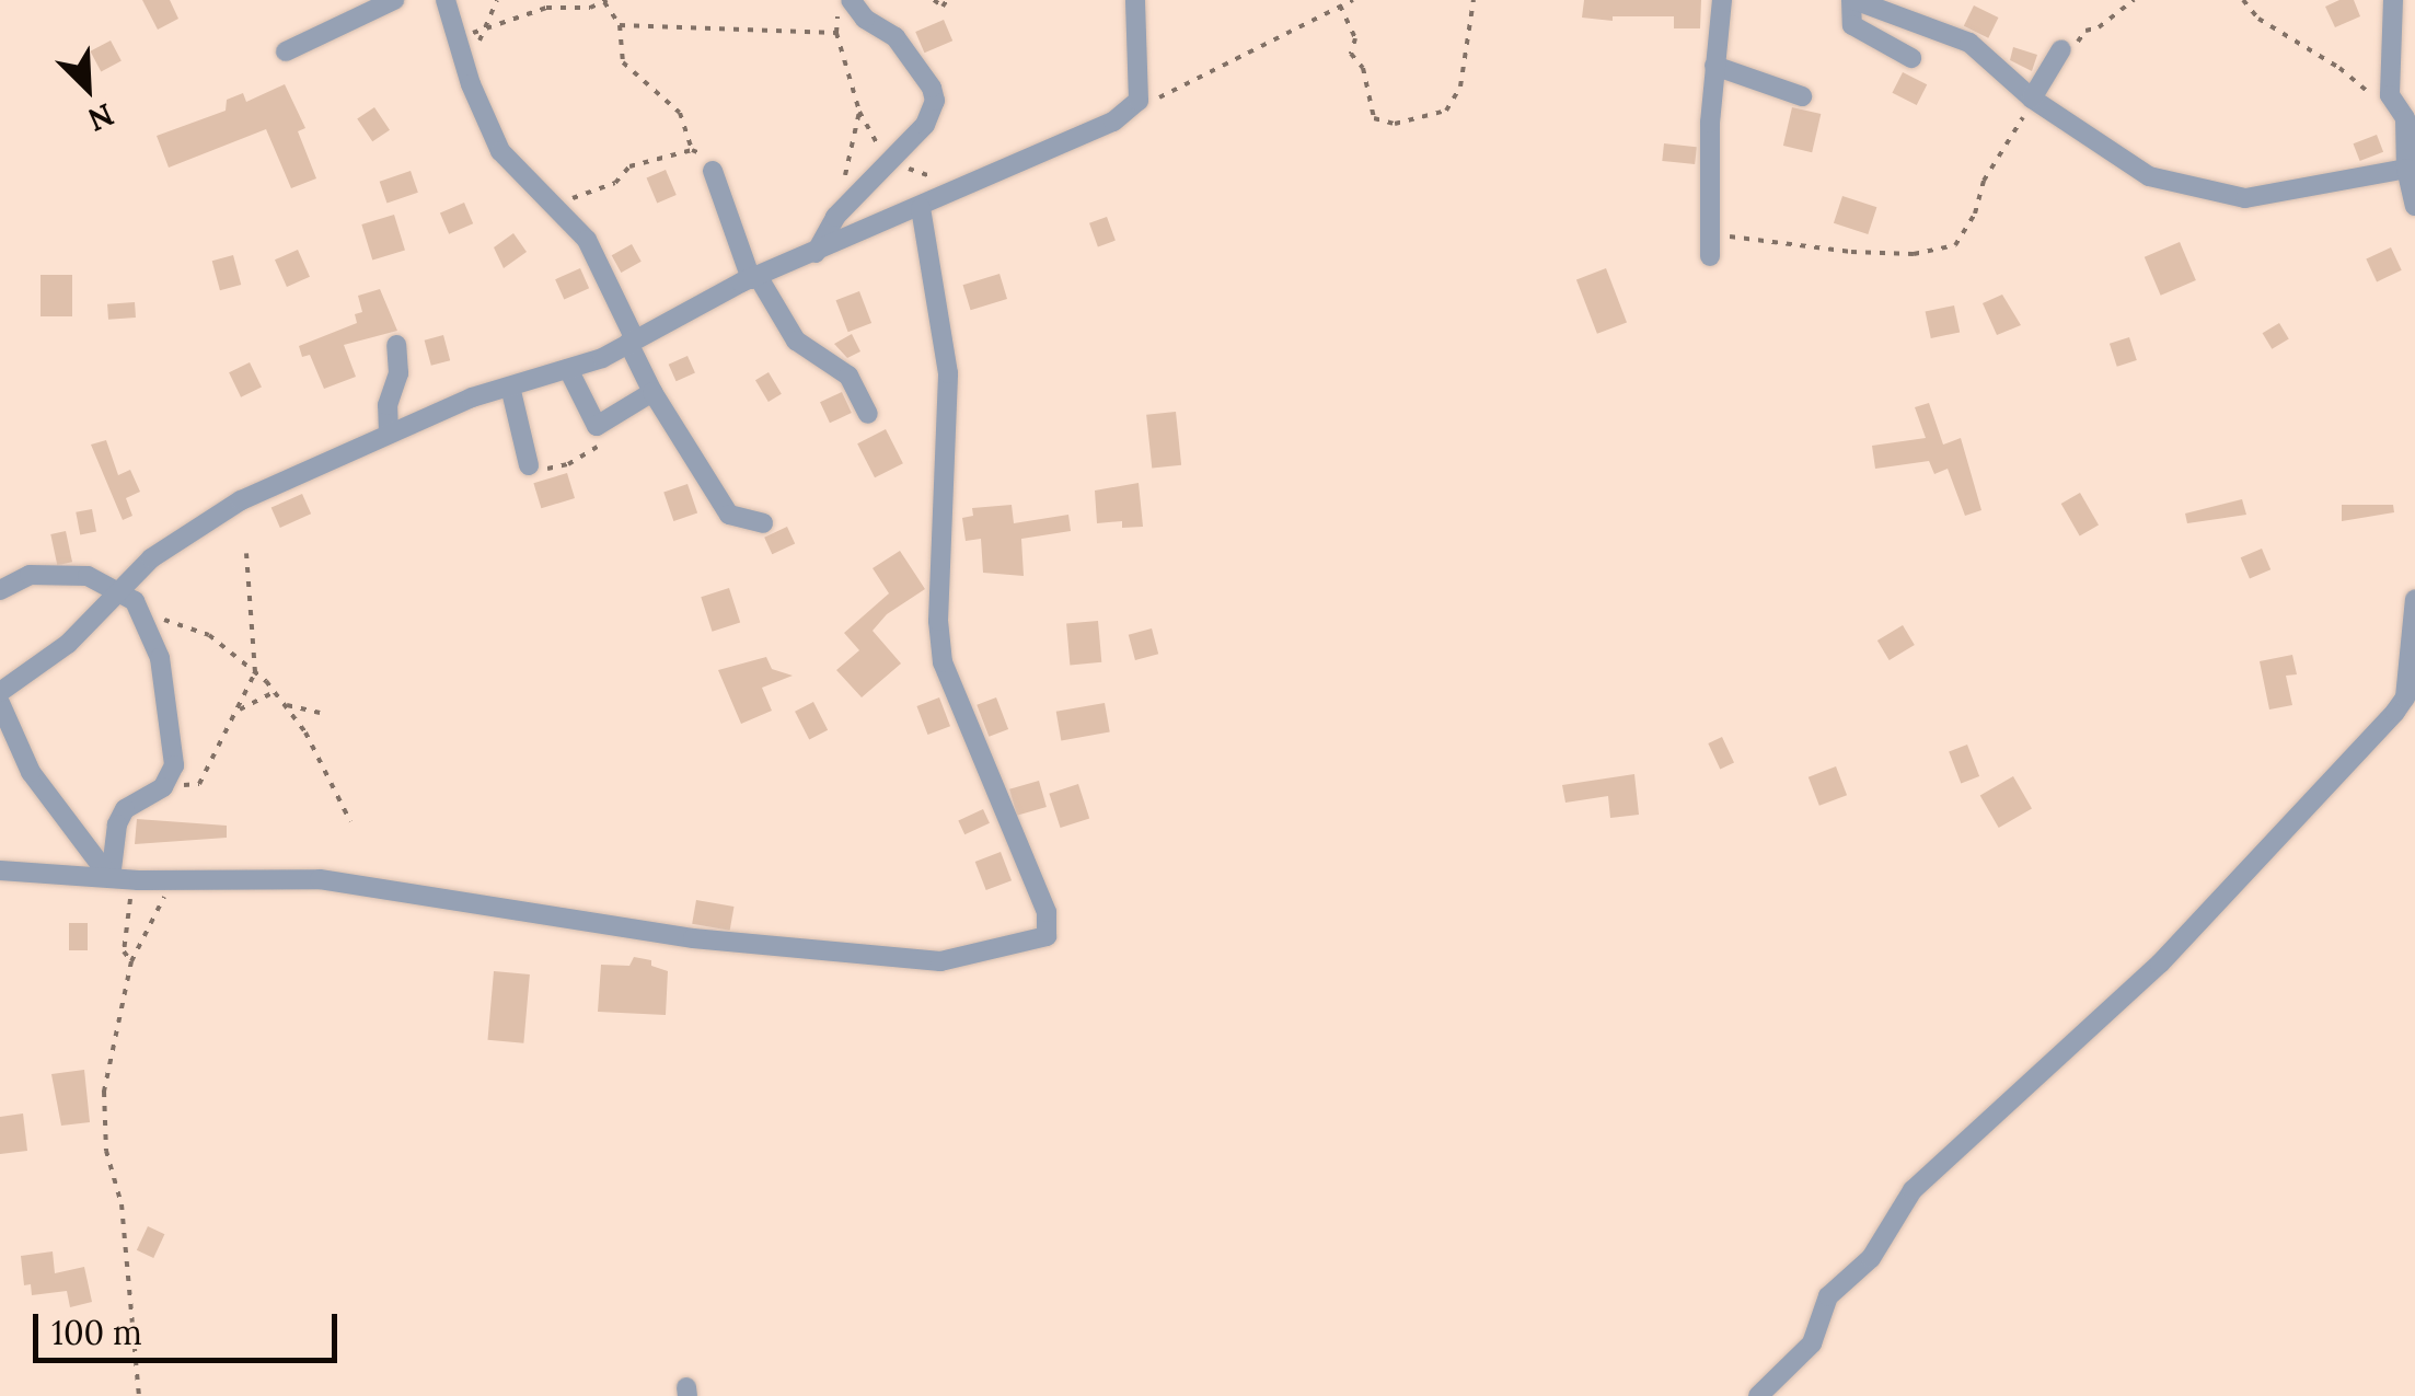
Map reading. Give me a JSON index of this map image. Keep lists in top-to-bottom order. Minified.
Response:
{"scale_bar":"100 m","north":"bottom right"}
